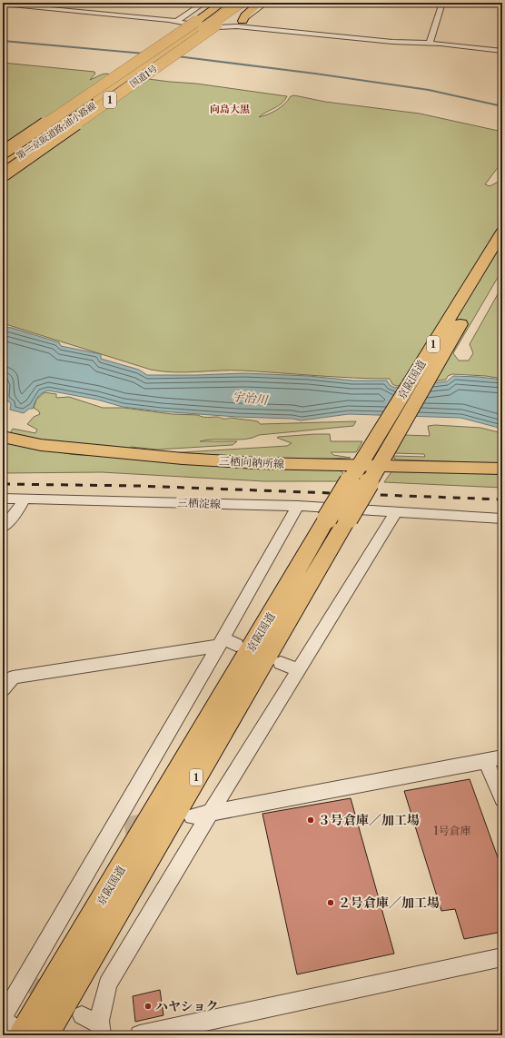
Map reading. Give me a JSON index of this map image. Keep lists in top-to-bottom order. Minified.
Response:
{"streets":{"highway":["国道1号","1","第二京阪道路;油小路線","京阪国道"],"main road":["三栖向納所線"],"street":["三栖淀線"]},"crossings":[["国道1号","1"],["国道1号","第二京阪道路;油小路線"],["1","第二京阪道路;油小路線"],["京阪国道","三栖向納所線"]],"districts":["向島大黒"],"water":["宇治川"],"places":["３号倉庫／加工場","２号倉庫／加工場","ハヤショク"],"house_numbers":["1号倉庫"]}
